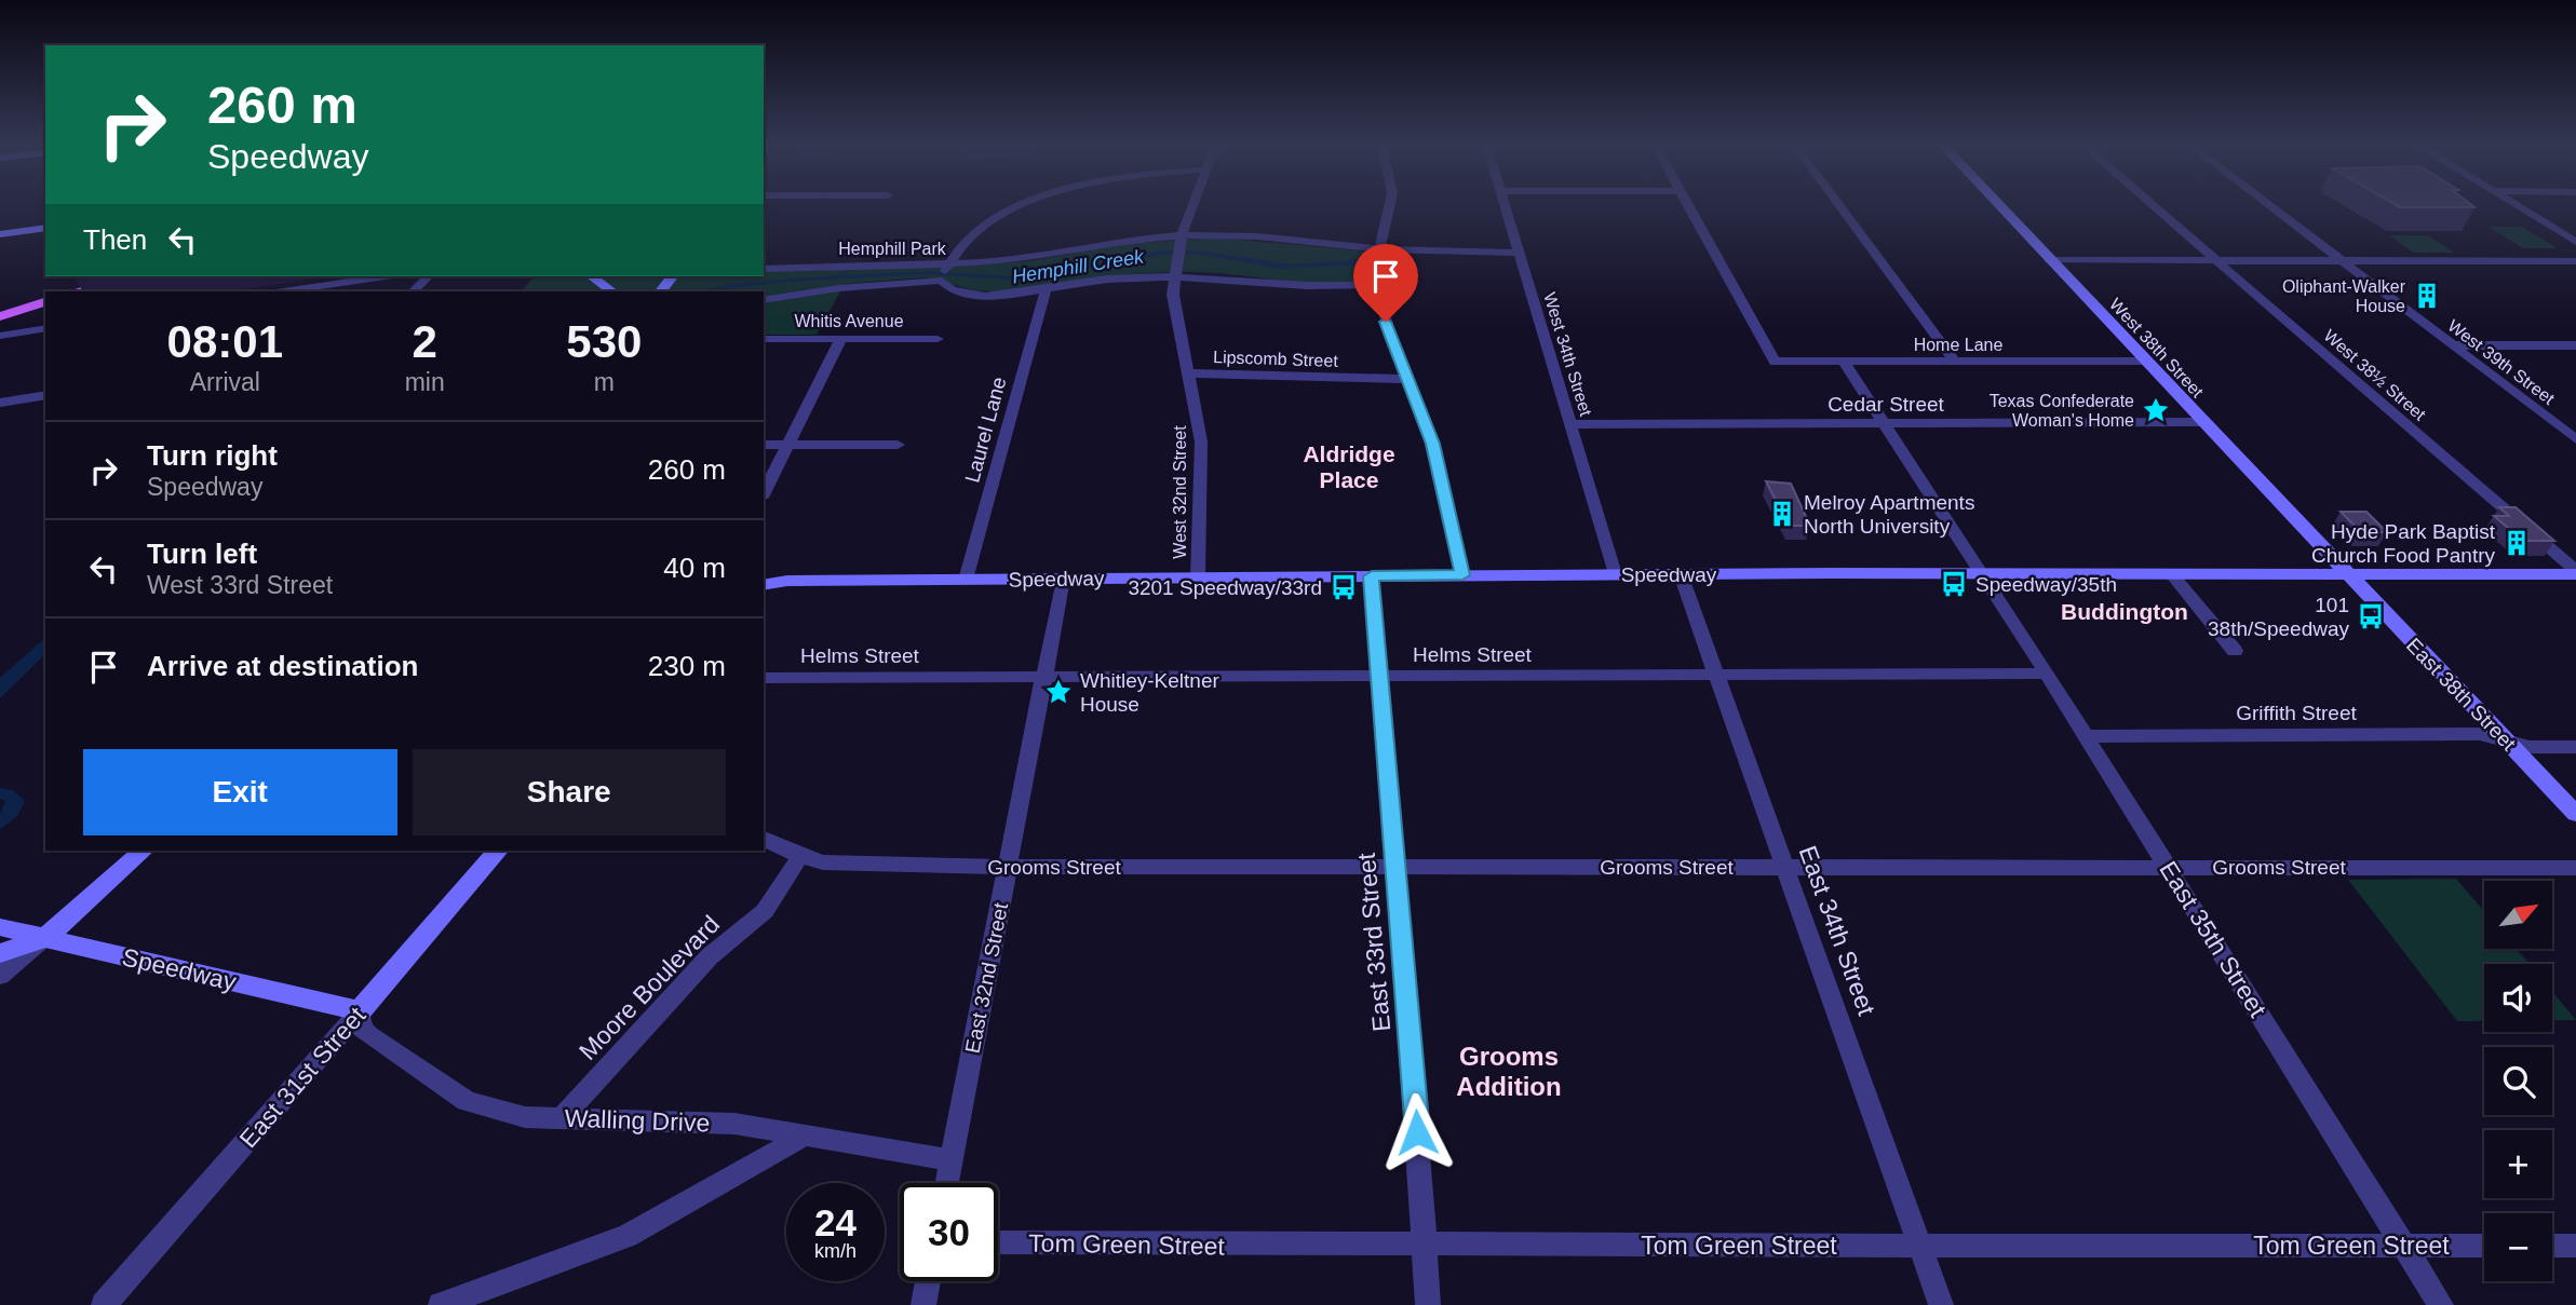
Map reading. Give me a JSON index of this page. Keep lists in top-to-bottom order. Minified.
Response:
{"streets":{"street":["Hemphill Park","Whitis Avenue","Home Lane","West 38th Street","West 34th Street","Lipscomb Street","West 39th Street","West 38½ Street","Cedar Street","Laurel Lane","West 32nd Street","Speedway","Helms Street","East 38th Street","Griffith Street","Grooms Street","East 34th Street","East 35th Street","East 33rd Street","East 32nd Street","Moore Boulevard","East 31st Street","Walling Drive","Tom Green Street"]},"crossings":[["Hemphill Park","West 34th Street"],["Hemphill Park","Laurel Lane"],["Hemphill Park","West 32nd Street"],["Home Lane","West 38th Street"],["Home Lane","East 35th Street"],["West 38th Street","Cedar Street"],["West 38th Street","Speedway"],["West 38th Street","East 38th Street"],["West 34th Street","Cedar Street"],["West 34th Street","Speedway"],["Lipscomb Street","West 32nd Street"],["West 38½ Street","Speedway"],["Cedar Street","East 35th Street"],["Laurel Lane","Speedway"],["West 32nd Street","Speedway"],["Speedway","East 38th Street"],["Speedway","East 34th Street"],["Speedway","East 35th Street"],["Speedway","East 33rd Street"],["Speedway","East 32nd Street"],["Speedway","East 31st Street"],["Speedway","Walling Drive"],["Helms Street","East 34th Street"],["Helms Street","East 35th Street"],["Helms Street","East 33rd Street"],["Helms Street","East 32nd Street"],["East 38th Street","Griffith Street"],["Griffith Street","East 35th Street"],["Grooms Street","East 34th Street"],["Grooms Street","East 35th Street"],["Grooms Street","East 33rd Street"],["Grooms Street","East 32nd Street"],["Grooms Street","Moore Boulevard"],["East 34th Street","Tom Green Street"],["East 35th Street","Tom Green Street"],["East 33rd Street","Tom Green Street"],["East 32nd Street","Walling Drive"],["Moore Boulevard","Walling Drive"],["East 31st Street","Walling Drive"]],"districts":["Aldridge Place","Buddington","Grooms Addition"],"water":["Hemphill Creek"],"places":{"building":["Oliphant-Walker House","Melroy Apartments North University","Hyde Park Baptist Church Food Pantry"],"place":["Texas Confederate Woman's Home","Whitley-Keltner House"],"bus stop":["Speedway/35th","3201 Speedway/33rd","101 38th/Speedway"]},"north":"top right","page":{"turn":["260 m","Speedway"],"then":"Then","eta":["08:01","Arrival","2","min","530","m"],"list":[{"name":"Turn right","note":"Speedway","value":"260 m"},{"name":"Turn left","note":"West 33rd Street","value":"40 m"},{"name":"Arrive at destination","value":"230 m"}],"buttons":["Exit","Share"],"map_buttons":["+","−"],"speed":"24 km/h","limit":"30"}}
